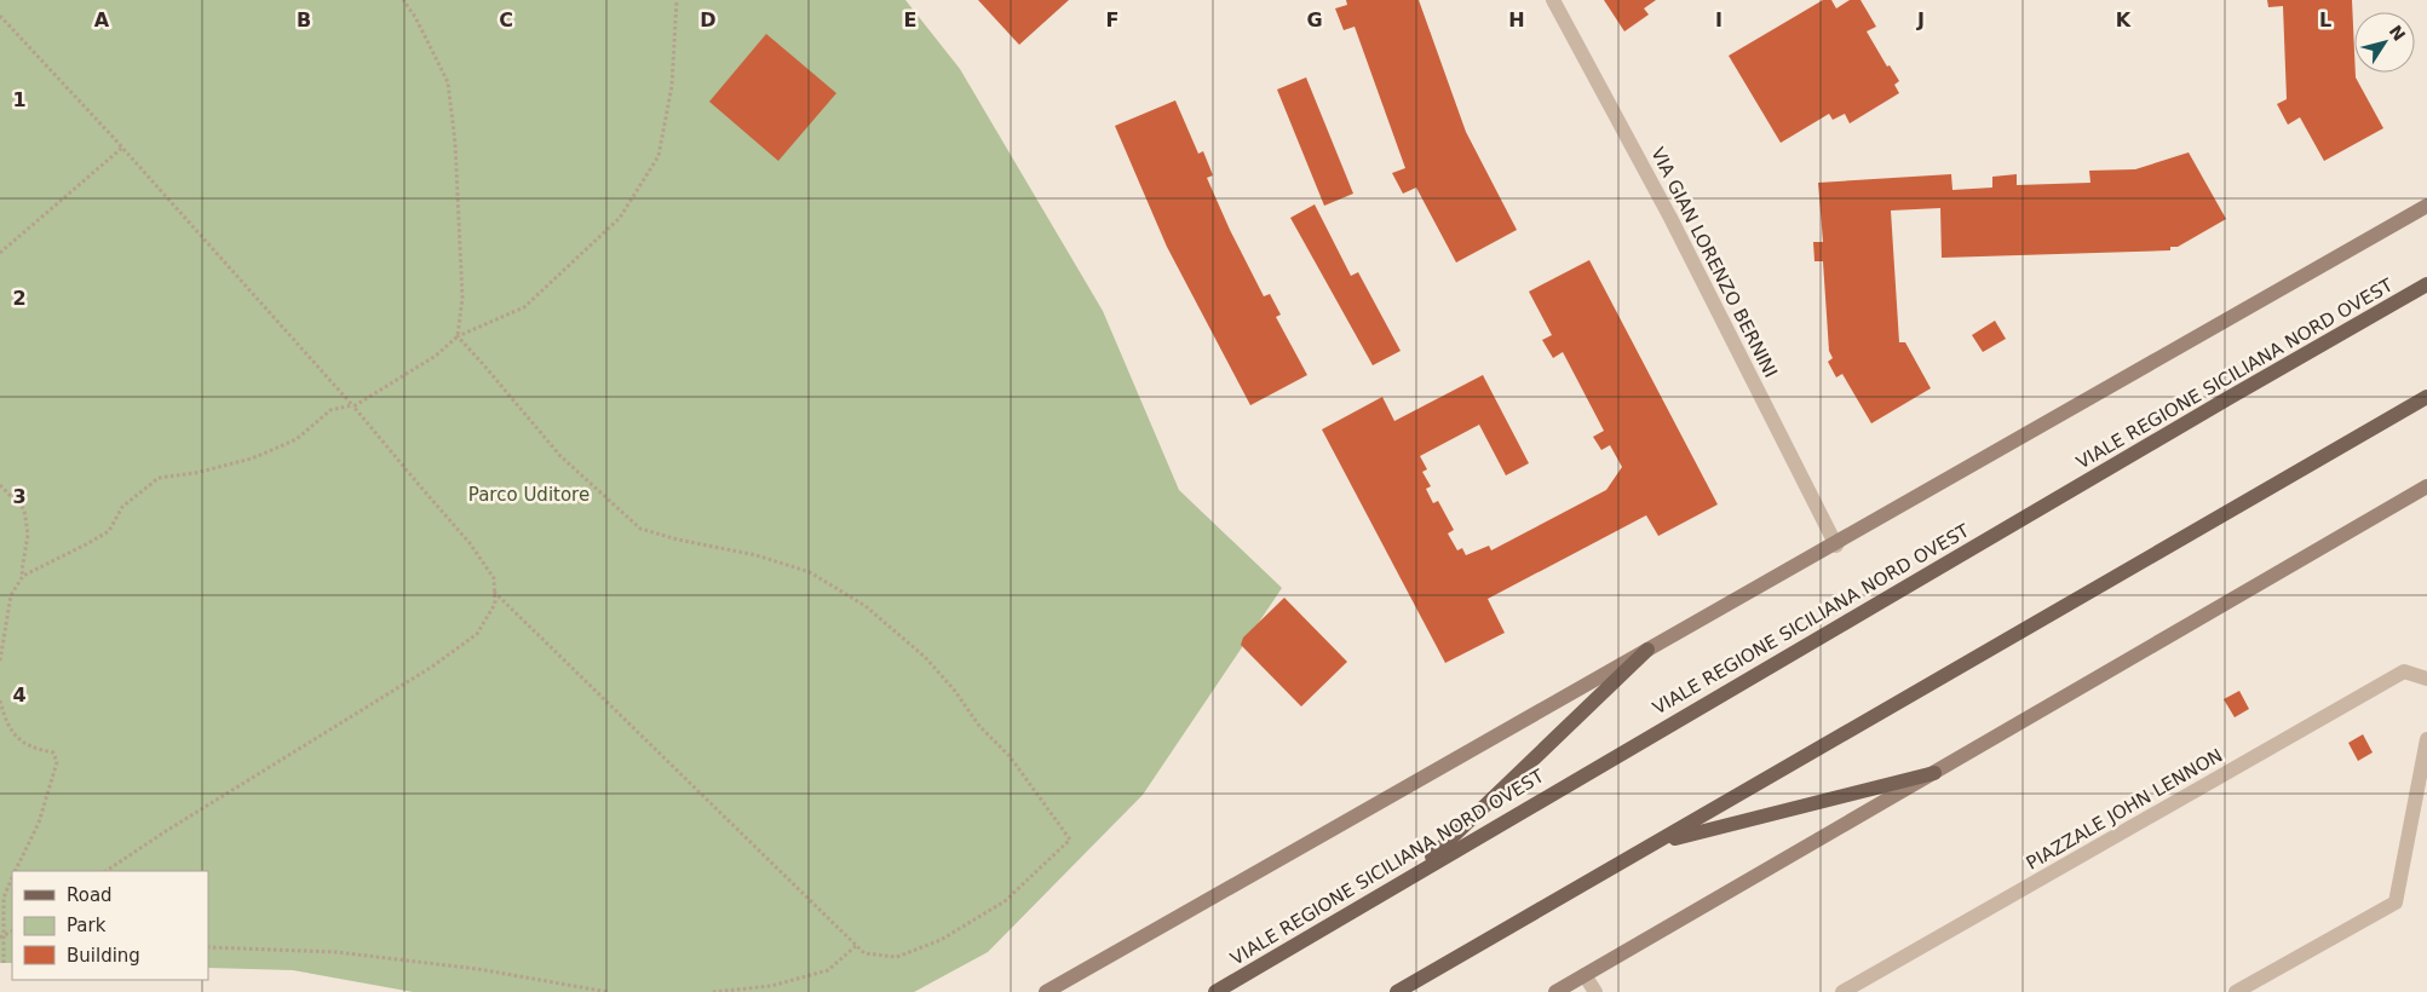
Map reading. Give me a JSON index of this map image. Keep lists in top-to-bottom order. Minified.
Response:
{"streets":{"main road":["VIALE REGIONE SICILIANA NORD OVEST"],"street":["VIA GIAN LORENZO BERNINI","PIAZZALE JOHN LENNON"]},"parks":["Parco Uditore"],"legend":["Road","Park","Building"],"north":"top right","grid":{"columns":["A","B","C","D","E","F","G","H","I","J","K","L"],"rows":["1","2","3","4"]}}
